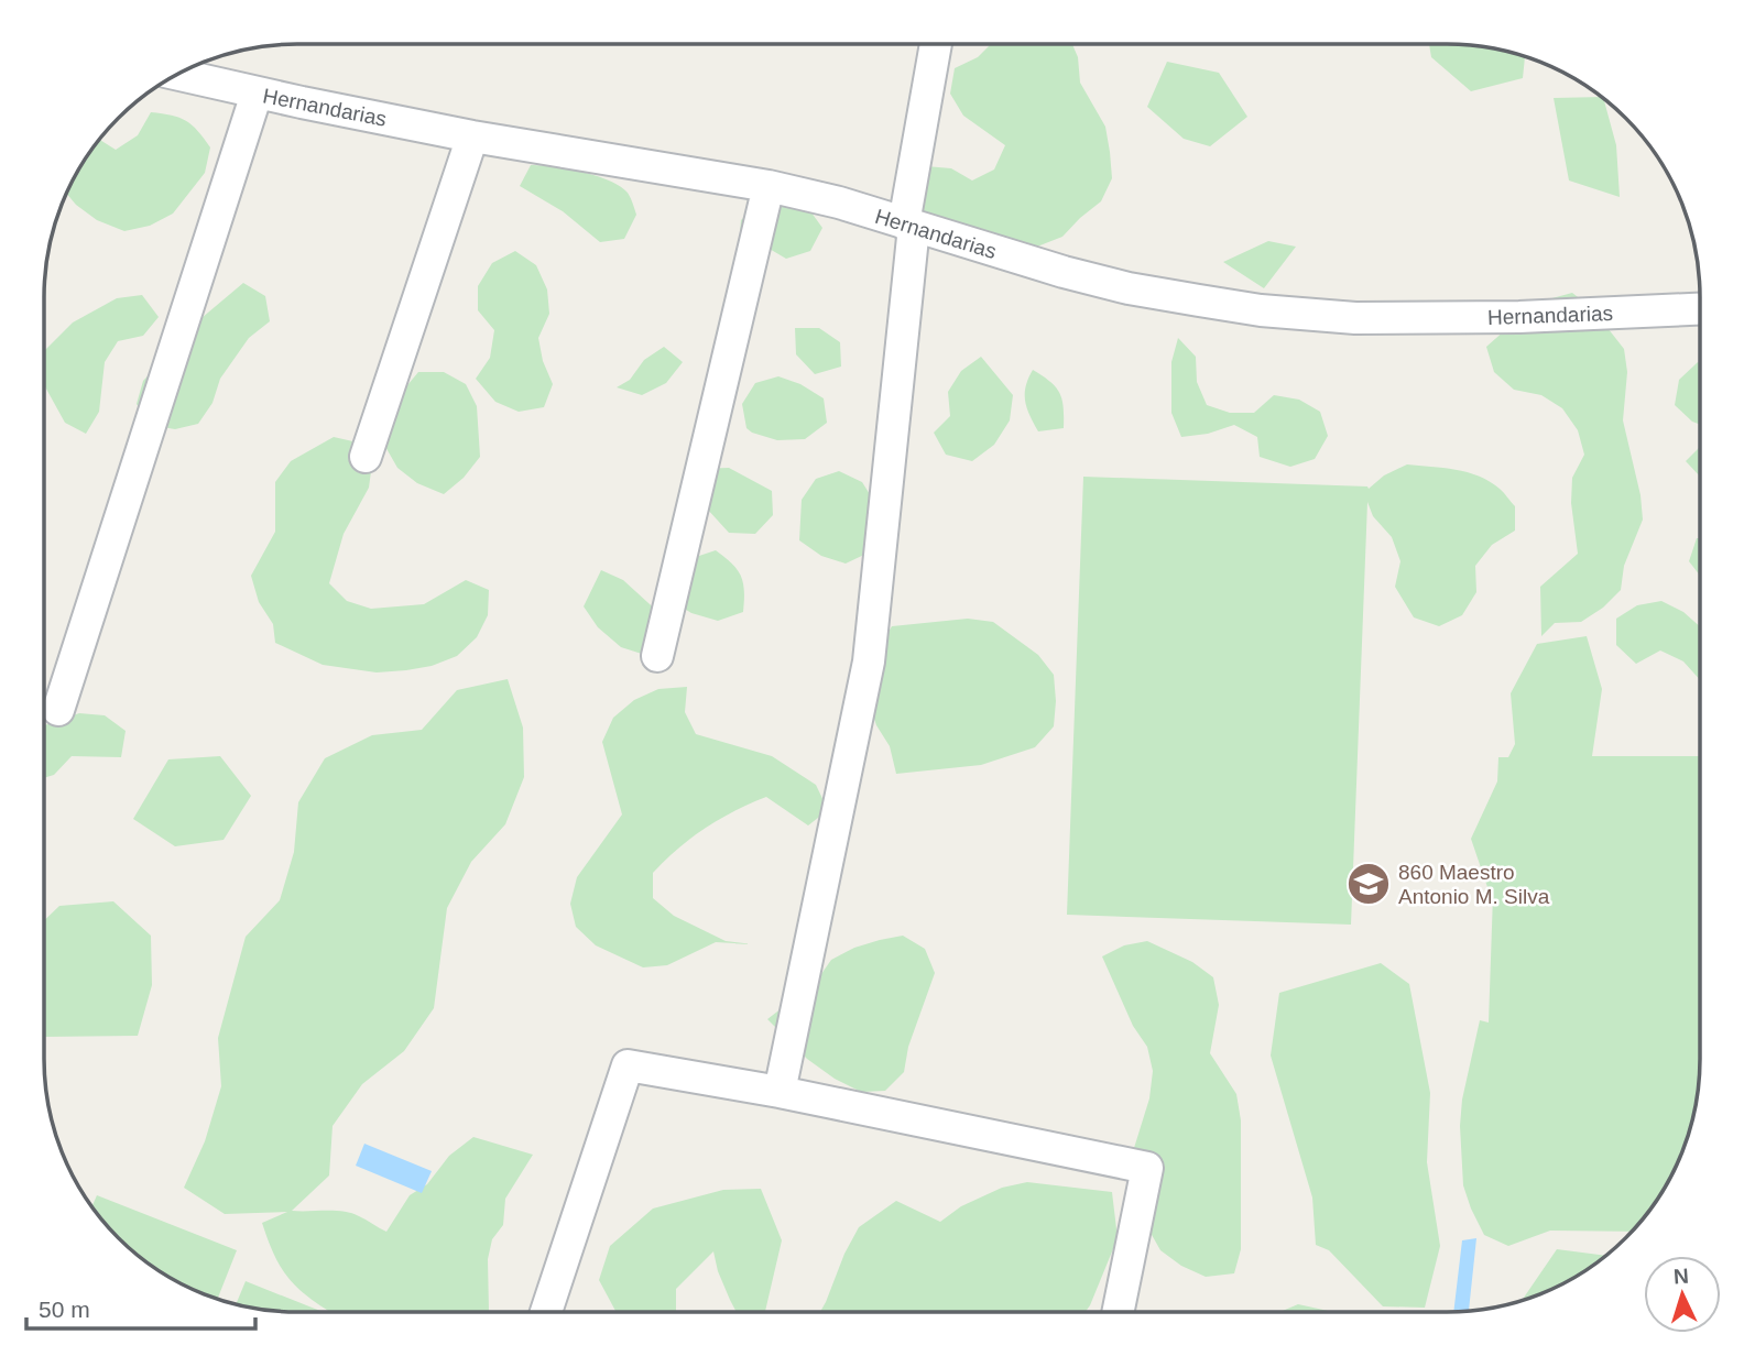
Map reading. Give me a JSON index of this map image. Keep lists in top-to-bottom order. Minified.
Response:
{"streets":{"street":["Hernandarias"]},"places":{"school or university":["860 Maestro Antonio M. Silva"]},"scale_bar":"50 m","north":"top"}
